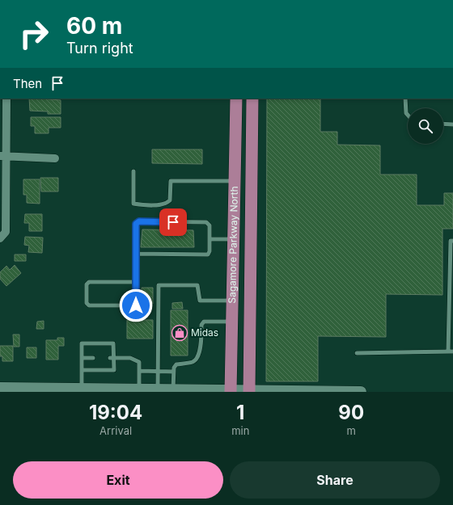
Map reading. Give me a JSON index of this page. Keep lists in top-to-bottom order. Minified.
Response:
{"streets":{"main road":["Sagamore Parkway North"]},"places":{"shop":["Midas"]},"page":{"turn":["60 m","Turn right"],"then":"Then","eta":["19:04","Arrival","1","min","90","m"],"buttons":["Exit","Share"]}}
